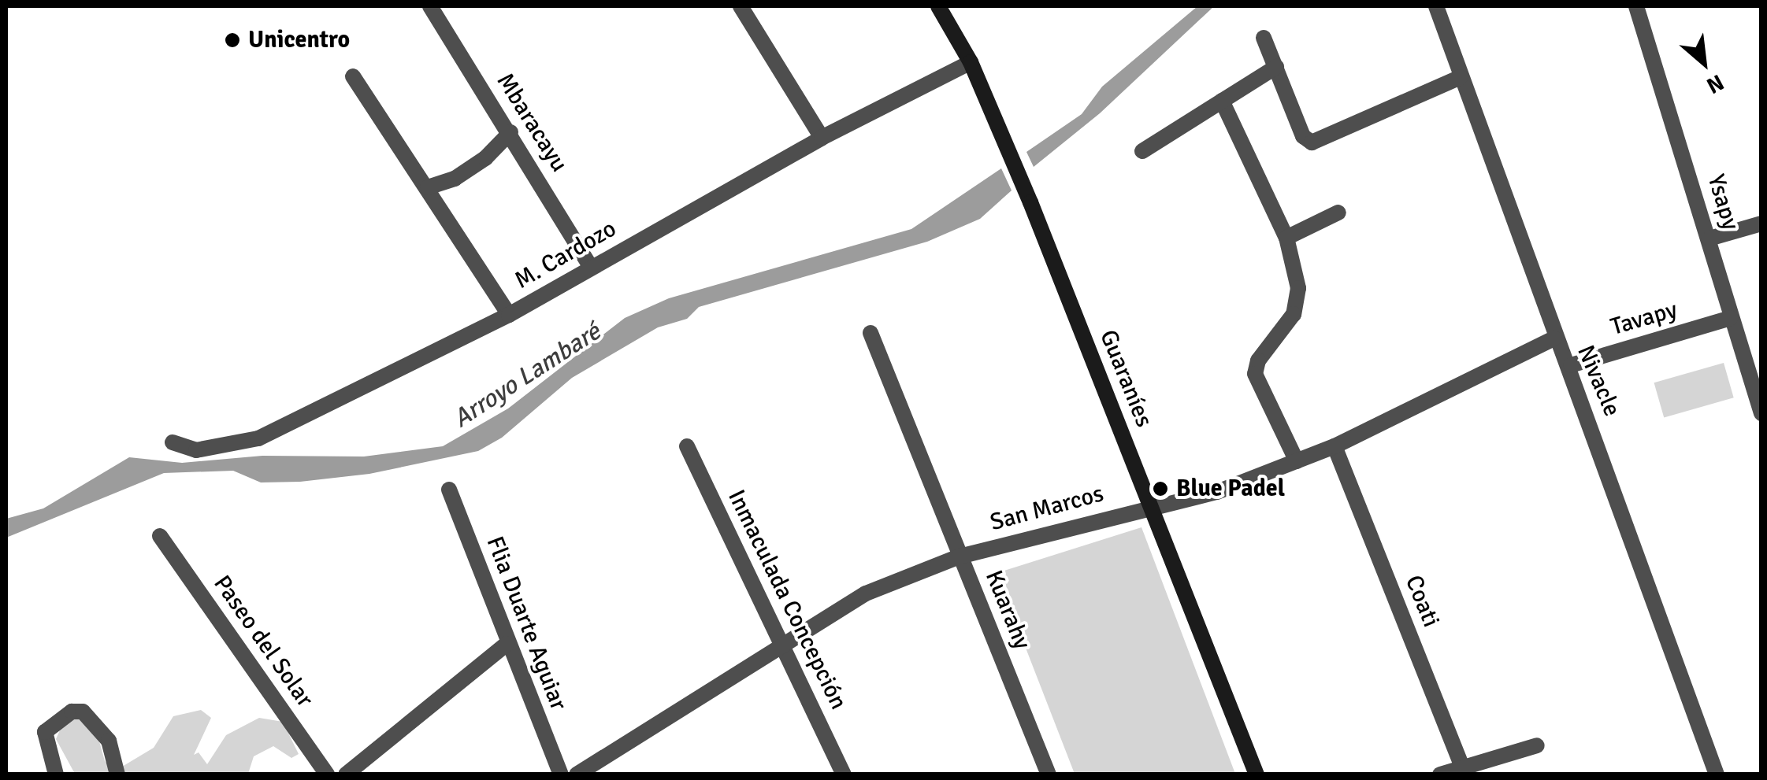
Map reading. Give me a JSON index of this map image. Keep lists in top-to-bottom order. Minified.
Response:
{"streets":{"street":["Mbaracayu","Ysapy","M. Cardozo","Tavapy","Guaraníes","Nivacle","San Marcos","Inmaculada Concepción","Coati","Kuarahy","Flia Duarte Aguiar","Paseo del Solar"]},"crossings":[["Mbaracayu","M. Cardozo"],["Ysapy","Tavapy"],["M. Cardozo","Guaraníes"],["Tavapy","Nivacle"],["Guaraníes","San Marcos"],["Nivacle","San Marcos"],["San Marcos","Inmaculada Concepción"],["San Marcos","Coati"],["San Marcos","Kuarahy"]],"water":["Arroyo Lambaré"],"places":["Unicentro","Blue Padel"],"north":"bottom right"}
